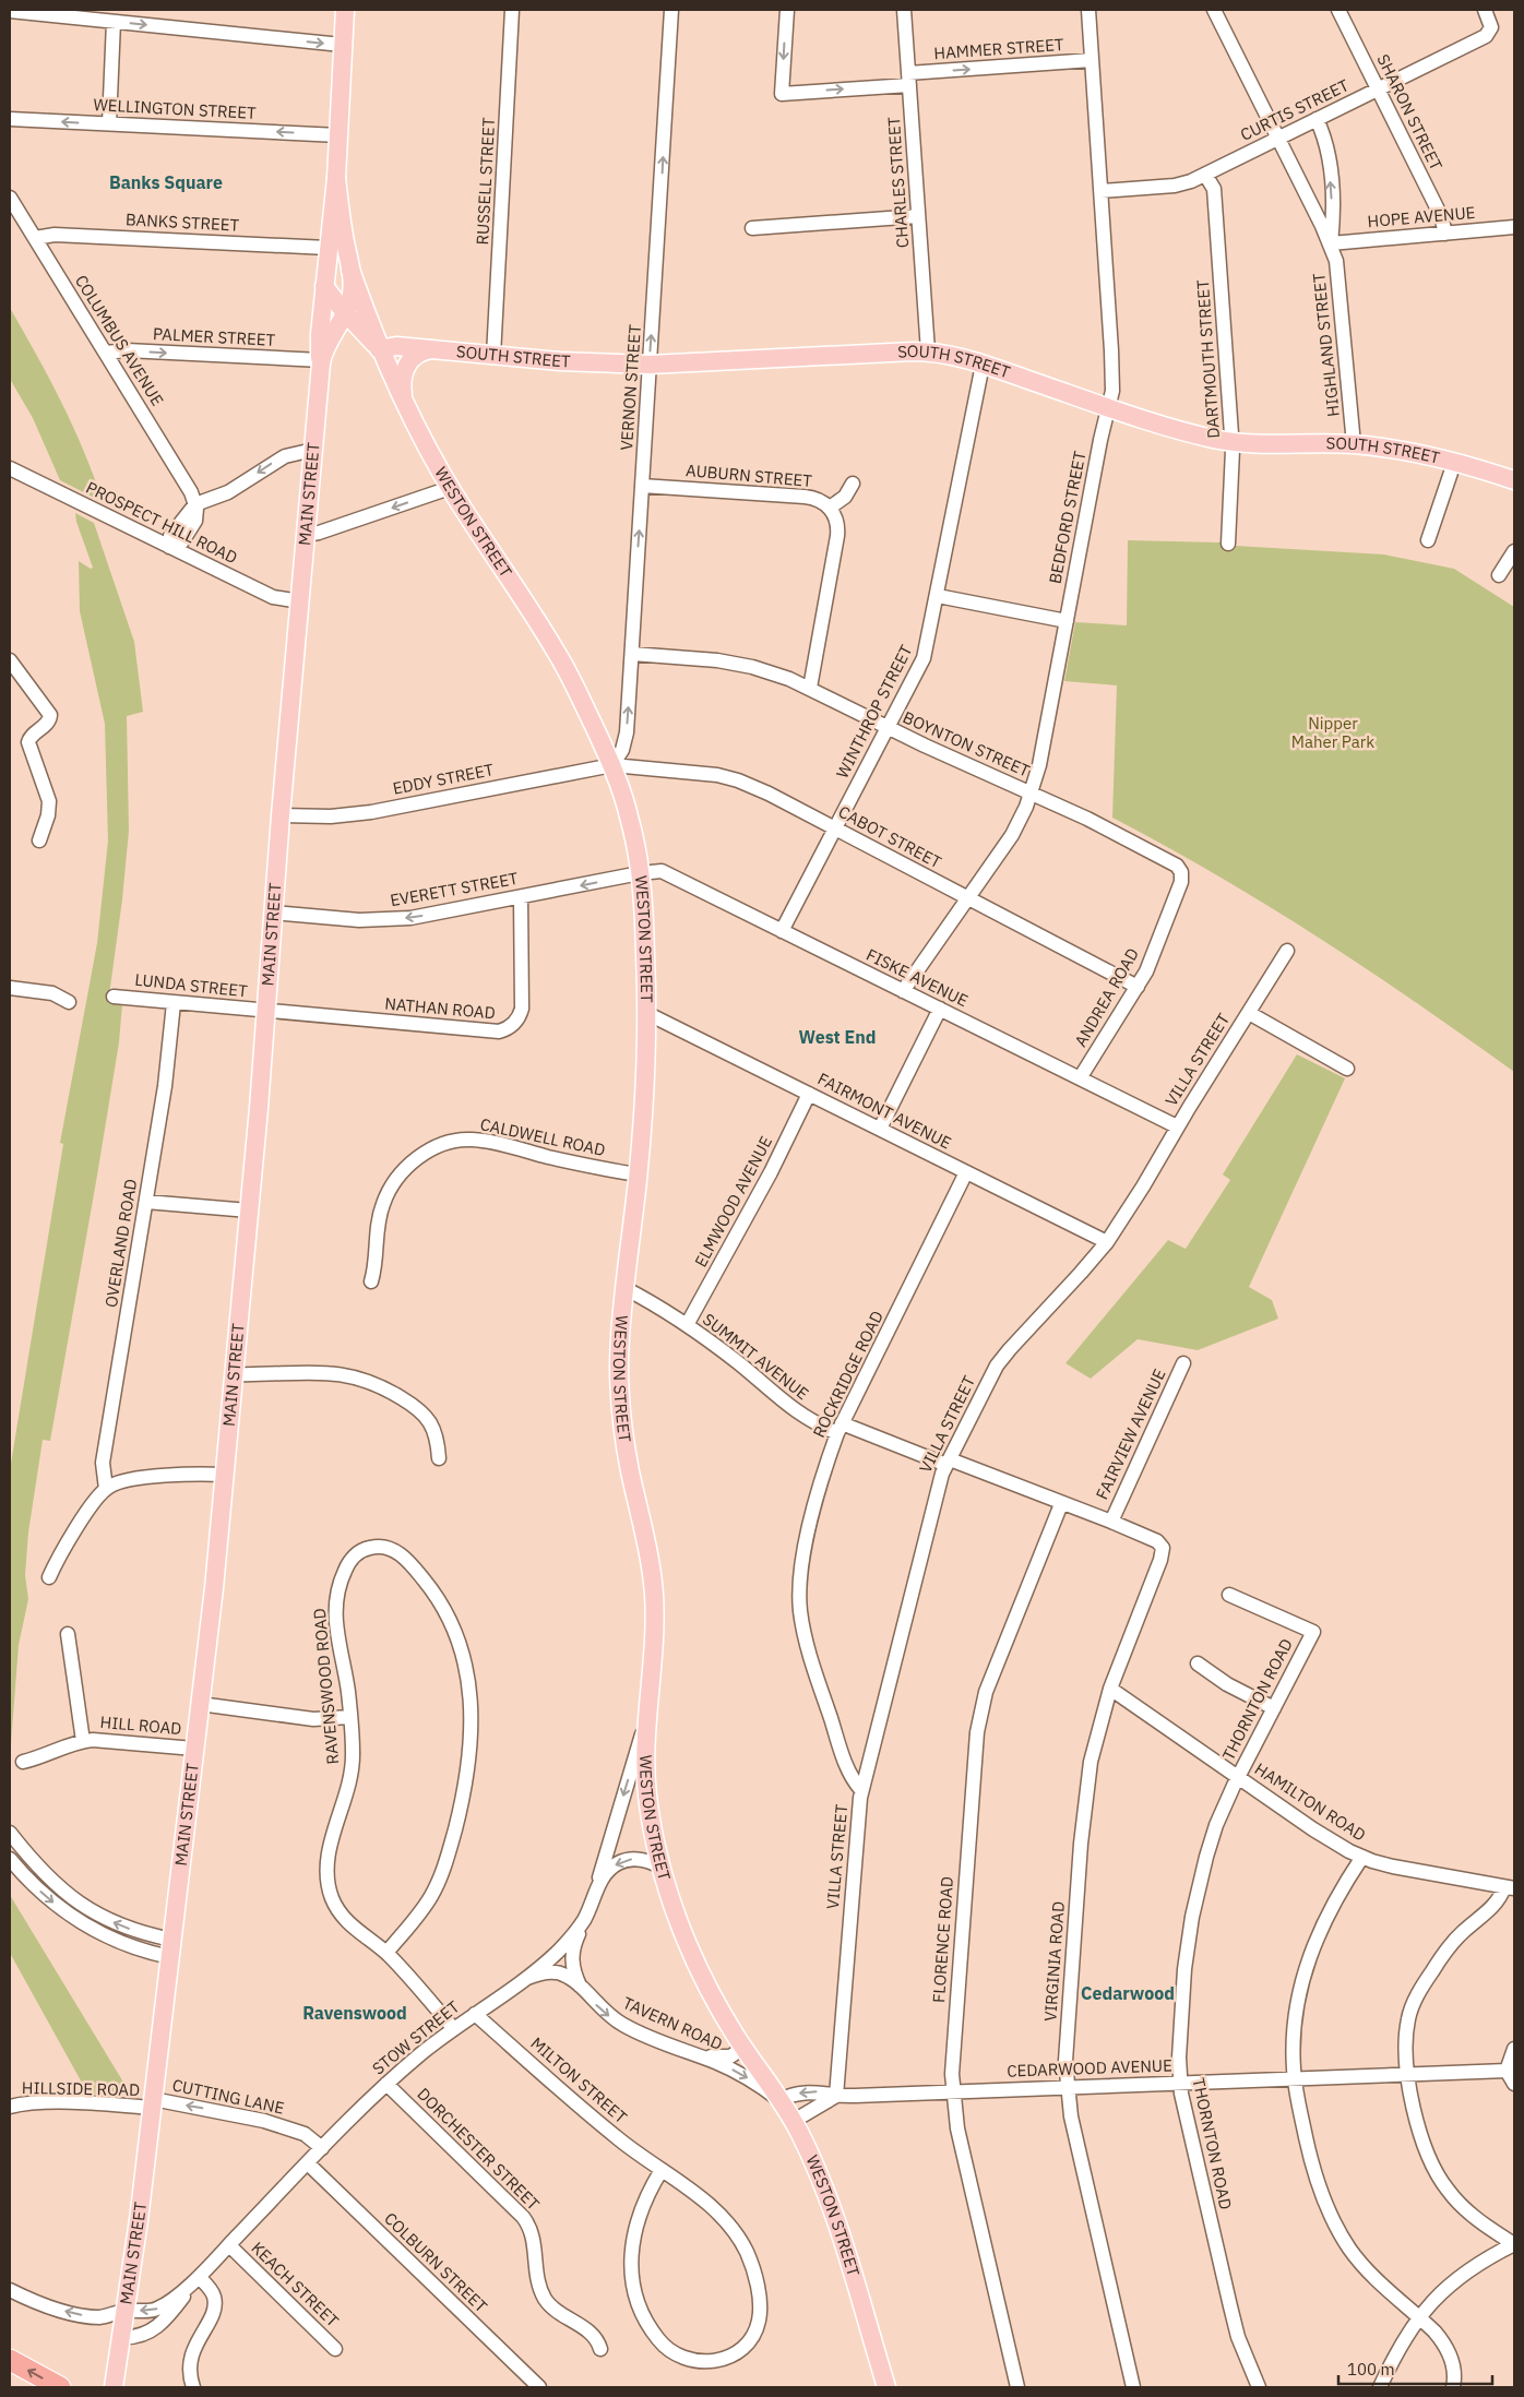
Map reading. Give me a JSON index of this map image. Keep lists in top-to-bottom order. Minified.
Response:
{"streets":{"main road":["SOUTH STREET","MAIN STREET","WESTON STREET"],"street":["HAMMER STREET","WELLINGTON STREET","CURTIS STREET","SHARON STREET","RUSSELL STREET","CHARLES STREET","HOPE AVENUE","BANKS STREET","PALMER STREET","COLUMBUS AVENUE","HIGHLAND STREET","DARTMOUTH STREET","VERNON STREET","AUBURN STREET","BEDFORD STREET","PROSPECT HILL ROAD","WINTHROP STREET","BOYNTON STREET","EDDY STREET","CABOT STREET","EVERETT STREET","FISKE AVENUE","LUNDA STREET","ANDREA ROAD","NATHAN ROAD","VILLA STREET","FAIRMONT AVENUE","CALDWELL ROAD","ELMWOOD AVENUE","OVERLAND ROAD","SUMMIT AVENUE","ROCKRIDGE ROAD","FAIRVIEW AVENUE","RAVENSWOOD ROAD","THORNTON ROAD","HILL ROAD","HAMILTON ROAD","FLORENCE ROAD","VIRGINIA ROAD","TAVERN ROAD","STOW STREET","CEDARWOOD AVENUE","MILTON STREET","HILLSIDE ROAD","CUTTING LANE","DORCHESTER STREET","COLBURN STREET","KEACH STREET"]},"crossings":[["HAMMER STREET","CHARLES STREET"],["HAMMER STREET","BEDFORD STREET"],["WELLINGTON STREET","MAIN STREET"],["CURTIS STREET","SHARON STREET"],["CURTIS STREET","HIGHLAND STREET"],["CURTIS STREET","DARTMOUTH STREET"],["CURTIS STREET","BEDFORD STREET"],["SHARON STREET","HOPE AVENUE"],["RUSSELL STREET","SOUTH STREET"],["CHARLES STREET","SOUTH STREET"],["HOPE AVENUE","HIGHLAND STREET"],["BANKS STREET","COLUMBUS AVENUE"],["BANKS STREET","MAIN STREET"],["PALMER STREET","COLUMBUS AVENUE"],["PALMER STREET","MAIN STREET"],["HIGHLAND STREET","SOUTH STREET"],["SOUTH STREET","DARTMOUTH STREET"],["SOUTH STREET","VERNON STREET"],["SOUTH STREET","BEDFORD STREET"],["SOUTH STREET","WESTON STREET"],["SOUTH STREET","WINTHROP STREET"],["VERNON STREET","AUBURN STREET"],["VERNON STREET","WESTON STREET"],["VERNON STREET","BOYNTON STREET"],["VERNON STREET","EDDY STREET"],["VERNON STREET","CABOT STREET"],["AUBURN STREET","BOYNTON STREET"],["MAIN STREET","WESTON STREET"],["MAIN STREET","PROSPECT HILL ROAD"],["MAIN STREET","EDDY STREET"],["MAIN STREET","EVERETT STREET"],["MAIN STREET","LUNDA STREET"],["MAIN STREET","NATHAN ROAD"],["MAIN STREET","HILL ROAD"],["MAIN STREET","STOW STREET"],["MAIN STREET","HILLSIDE ROAD"],["MAIN STREET","CUTTING LANE"],["BEDFORD STREET","BOYNTON STREET"],["BEDFORD STREET","CABOT STREET"],["BEDFORD STREET","FISKE AVENUE"],["WESTON STREET","EDDY STREET"],["WESTON STREET","CABOT STREET"],["WESTON STREET","EVERETT STREET"],["WESTON STREET","FISKE AVENUE"],["WESTON STREET","FAIRMONT AVENUE"],["WESTON STREET","CALDWELL ROAD"],["WESTON STREET","SUMMIT AVENUE"],["WESTON STREET","TAVERN ROAD"],["WESTON STREET","STOW STREET"],["WESTON STREET","CEDARWOOD AVENUE"],["WINTHROP STREET","BOYNTON STREET"],["WINTHROP STREET","CABOT STREET"],["WINTHROP STREET","FISKE AVENUE"],["BOYNTON STREET","ANDREA ROAD"],["EDDY STREET","CABOT STREET"],["CABOT STREET","ANDREA ROAD"],["EVERETT STREET","FISKE AVENUE"],["EVERETT STREET","NATHAN ROAD"],["FISKE AVENUE","ANDREA ROAD"],["FISKE AVENUE","VILLA STREET"],["LUNDA STREET","NATHAN ROAD"],["LUNDA STREET","OVERLAND ROAD"],["VILLA STREET","FAIRMONT AVENUE"],["VILLA STREET","SUMMIT AVENUE"],["VILLA STREET","ROCKRIDGE ROAD"],["VILLA STREET","CEDARWOOD AVENUE"],["FAIRMONT AVENUE","ELMWOOD AVENUE"],["FAIRMONT AVENUE","ROCKRIDGE ROAD"],["ELMWOOD AVENUE","SUMMIT AVENUE"],["SUMMIT AVENUE","ROCKRIDGE ROAD"],["SUMMIT AVENUE","FAIRVIEW AVENUE"],["SUMMIT AVENUE","FLORENCE ROAD"],["SUMMIT AVENUE","VIRGINIA ROAD"],["RAVENSWOOD ROAD","STOW STREET"],["THORNTON ROAD","HAMILTON ROAD"],["THORNTON ROAD","CEDARWOOD AVENUE"],["HAMILTON ROAD","VIRGINIA ROAD"],["FLORENCE ROAD","CEDARWOOD AVENUE"],["VIRGINIA ROAD","CEDARWOOD AVENUE"],["TAVERN ROAD","STOW STREET"],["TAVERN ROAD","CEDARWOOD AVENUE"],["STOW STREET","MILTON STREET"],["STOW STREET","CUTTING LANE"],["STOW STREET","DORCHESTER STREET"],["STOW STREET","COLBURN STREET"],["STOW STREET","KEACH STREET"],["HILLSIDE ROAD","CUTTING LANE"]],"one_way":["PALMER STREET","VERNON STREET","EVERETT STREET","TAVERN ROAD","CUTTING LANE"],"districts":["Banks Square","West End","Cedarwood","Ravenswood"],"parks":["Nipper Maher Park"],"scale_bar":"100 m"}
